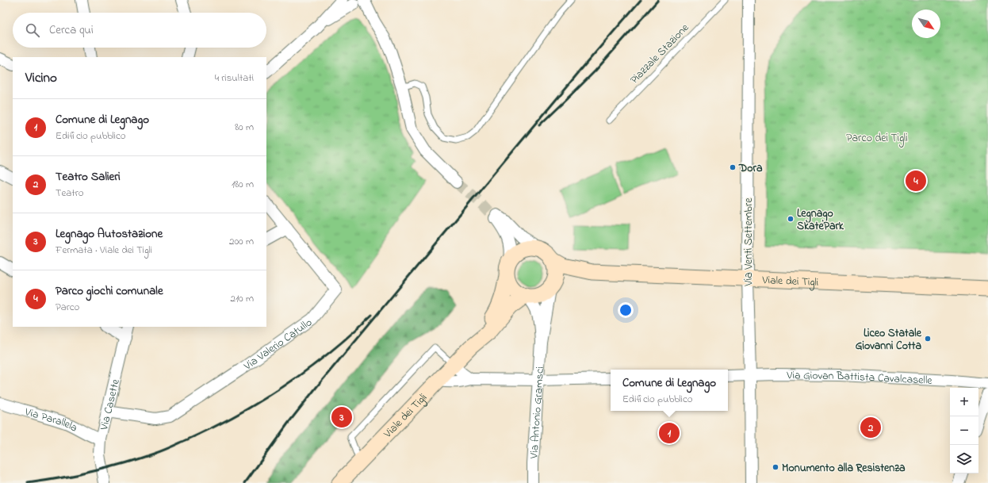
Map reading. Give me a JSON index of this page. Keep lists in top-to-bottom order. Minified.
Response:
{"streets":{"street":["Via Venti Settembre","Viale dei Tigli","Via Valerio Catullo","Via Giovan Battista Cavalcaselle","Via Casette","Via Antonio Gramsci","Via Parallela"],"lane":["Piazzale Stazione"]},"crossings":[["Via Venti Settembre","Viale dei Tigli"],["Via Venti Settembre","Via Giovan Battista Cavalcaselle"],["Viale dei Tigli","Via Antonio Gramsci"],["Via Valerio Catullo","Via Casette"],["Via Casette","Via Parallela"]],"parks":["Parco dei Tigli"],"places":["Dora","Legnago SkatePark","Liceo Statale Giovanni Cotta","Monumento alla Resistenza"],"north":"bottom right","page":{"search":"Cerca qui","heading":["Vicino","4 risultati"],"list":[{"mark":"1","name":"Comune di Legnago","note":"Edificio pubblico","value":"80 m"},{"mark":"2","name":"Teatro Salieri","note":"Teatro","value":"180 m"},{"mark":"3","name":"Legnago Autostazione","note":"Fermata · Viale dei Tigli","value":"200 m"},{"mark":"4","name":"Parco giochi comunale","note":"Parco","value":"210 m"}],"pins":["4","3","2","1"],"popup":["Comune di Legnago","Edificio pubblico"],"map_buttons":["+","−"]}}
